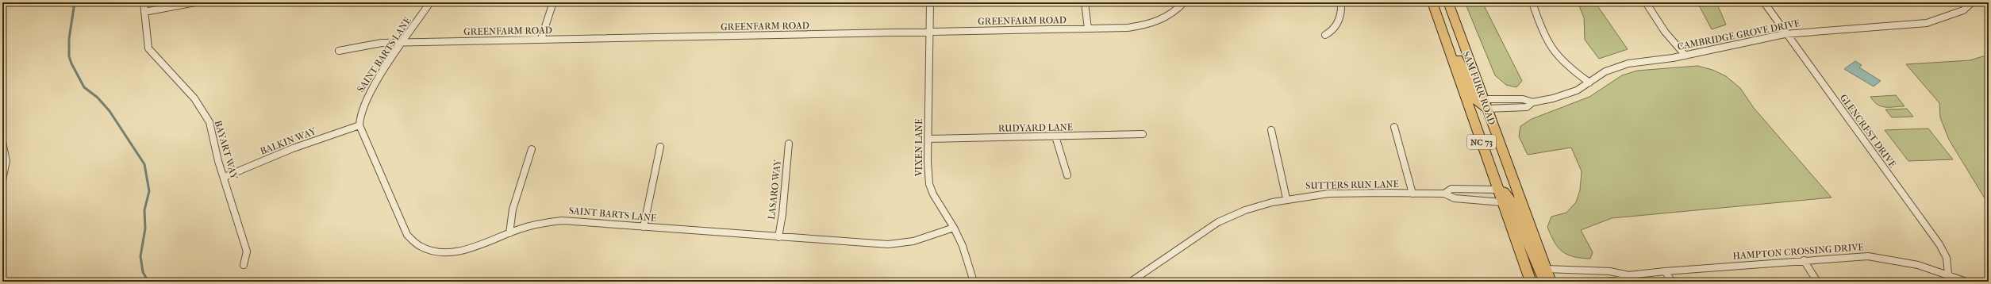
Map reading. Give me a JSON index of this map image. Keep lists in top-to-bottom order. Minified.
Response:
{"streets":{"main road":["SAM FURR ROAD","NC 73"],"street":["GREENFARM ROAD","CAMBRIDGE GROVE DRIVE","SAINT BARTS LANE","RUDYARD LANE","GLENCREST DRIVE","BALKIN WAY","VIXEN LANE","BAYART WAY","SUTTERS RUN LANE","LASARO WAY","HAMPTON CROSSING DRIVE"]},"crossings":[["GREENFARM ROAD","SAINT BARTS LANE"],["GREENFARM ROAD","VIXEN LANE"],["CAMBRIDGE GROVE DRIVE","SAM FURR ROAD"],["CAMBRIDGE GROVE DRIVE","GLENCREST DRIVE"],["SAINT BARTS LANE","BALKIN WAY"],["SAINT BARTS LANE","VIXEN LANE"],["SAINT BARTS LANE","LASARO WAY"],["SAM FURR ROAD","SUTTERS RUN LANE"],["SAM FURR ROAD","HAMPTON CROSSING DRIVE"],["RUDYARD LANE","VIXEN LANE"],["GLENCREST DRIVE","HAMPTON CROSSING DRIVE"],["BALKIN WAY","BAYART WAY"]]}
